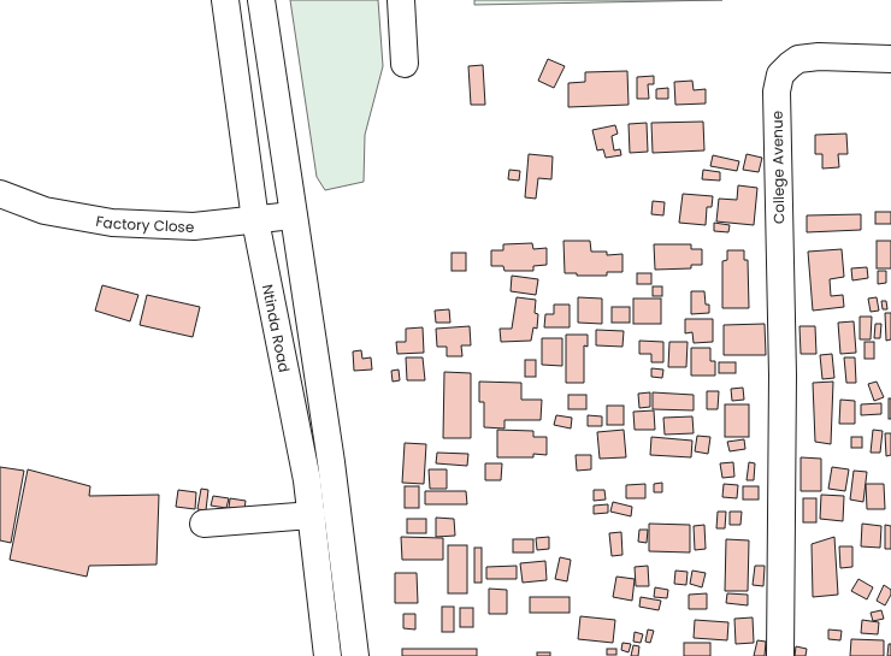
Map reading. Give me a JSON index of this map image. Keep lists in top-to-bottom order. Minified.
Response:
{"streets":{"main road":["College Avenue","Factory Close","Ntinda Road"]},"crossings":[["Factory Close","Ntinda Road"]]}
